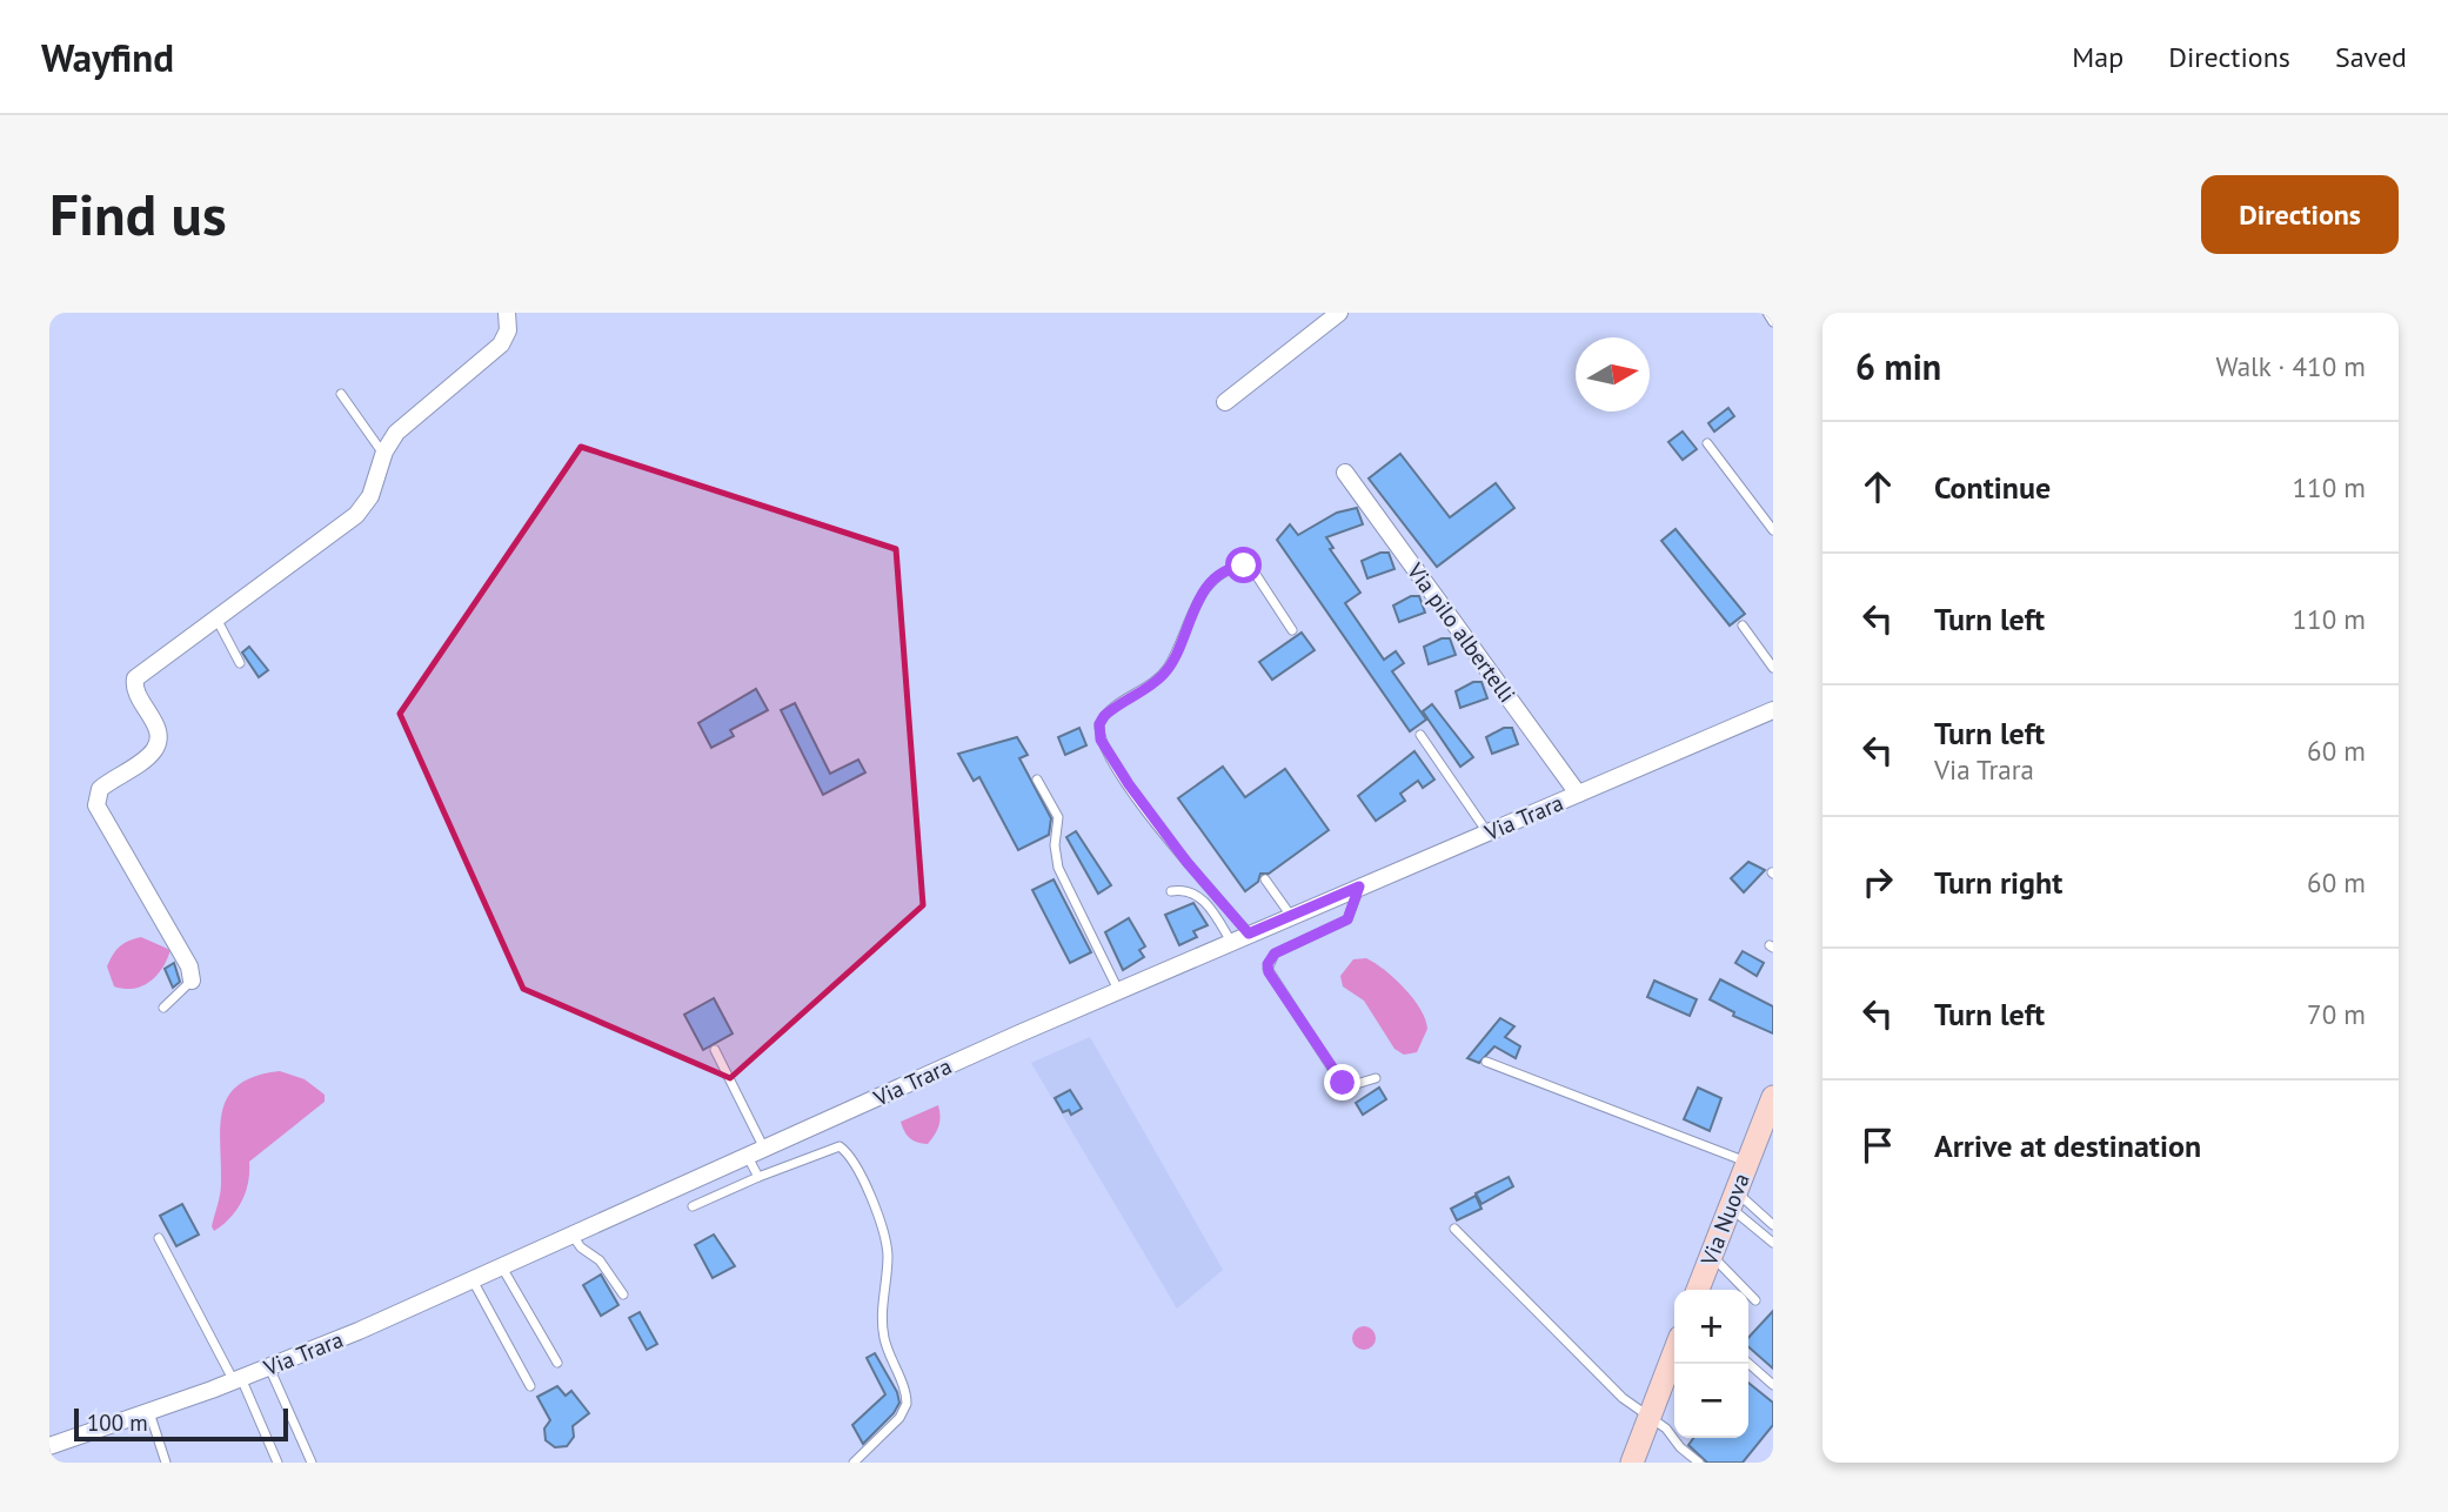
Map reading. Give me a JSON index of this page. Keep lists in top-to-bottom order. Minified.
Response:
{"streets":{"main road":["Via Nuova"],"street":["Via pilo albertelli","Via Trara"]},"crossings":[["Via pilo albertelli","Via Trara"]],"scale_bar":"100 m","north":"right","page":{"header":"Wayfind","nav":["Map","Directions","Saved"],"buttons":"Directions","title":"Find us","heading":["6 min","Walk · 410 m"],"list":[["Continue","110 m"],["Turn left","110 m"],["Turn left","Via Trara","60 m"],["Turn right","60 m"],["Turn left","70 m"],"Arrive at destination"],"map_buttons":["+","−"],"scale":"100 m"}}
